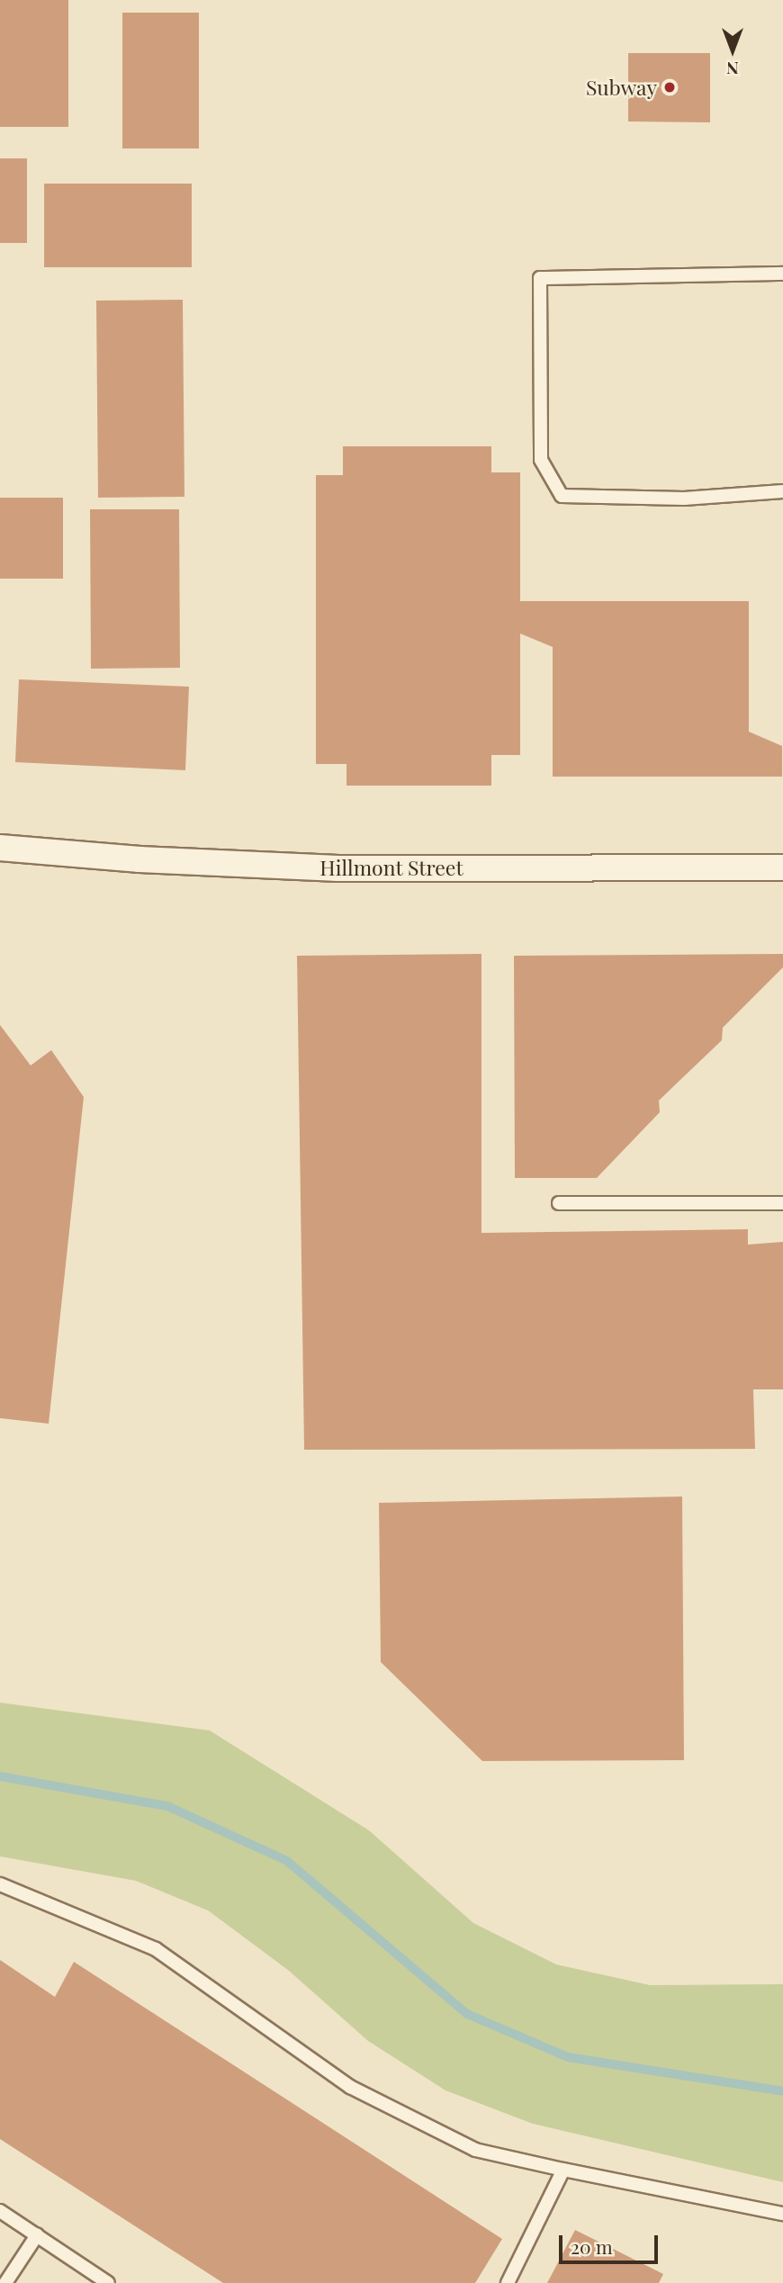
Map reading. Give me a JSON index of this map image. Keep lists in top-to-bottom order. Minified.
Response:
{"streets":{"street":["Hillmont Street"]},"places":["Subway"],"scale_bar":"20 m","north":"bottom"}
